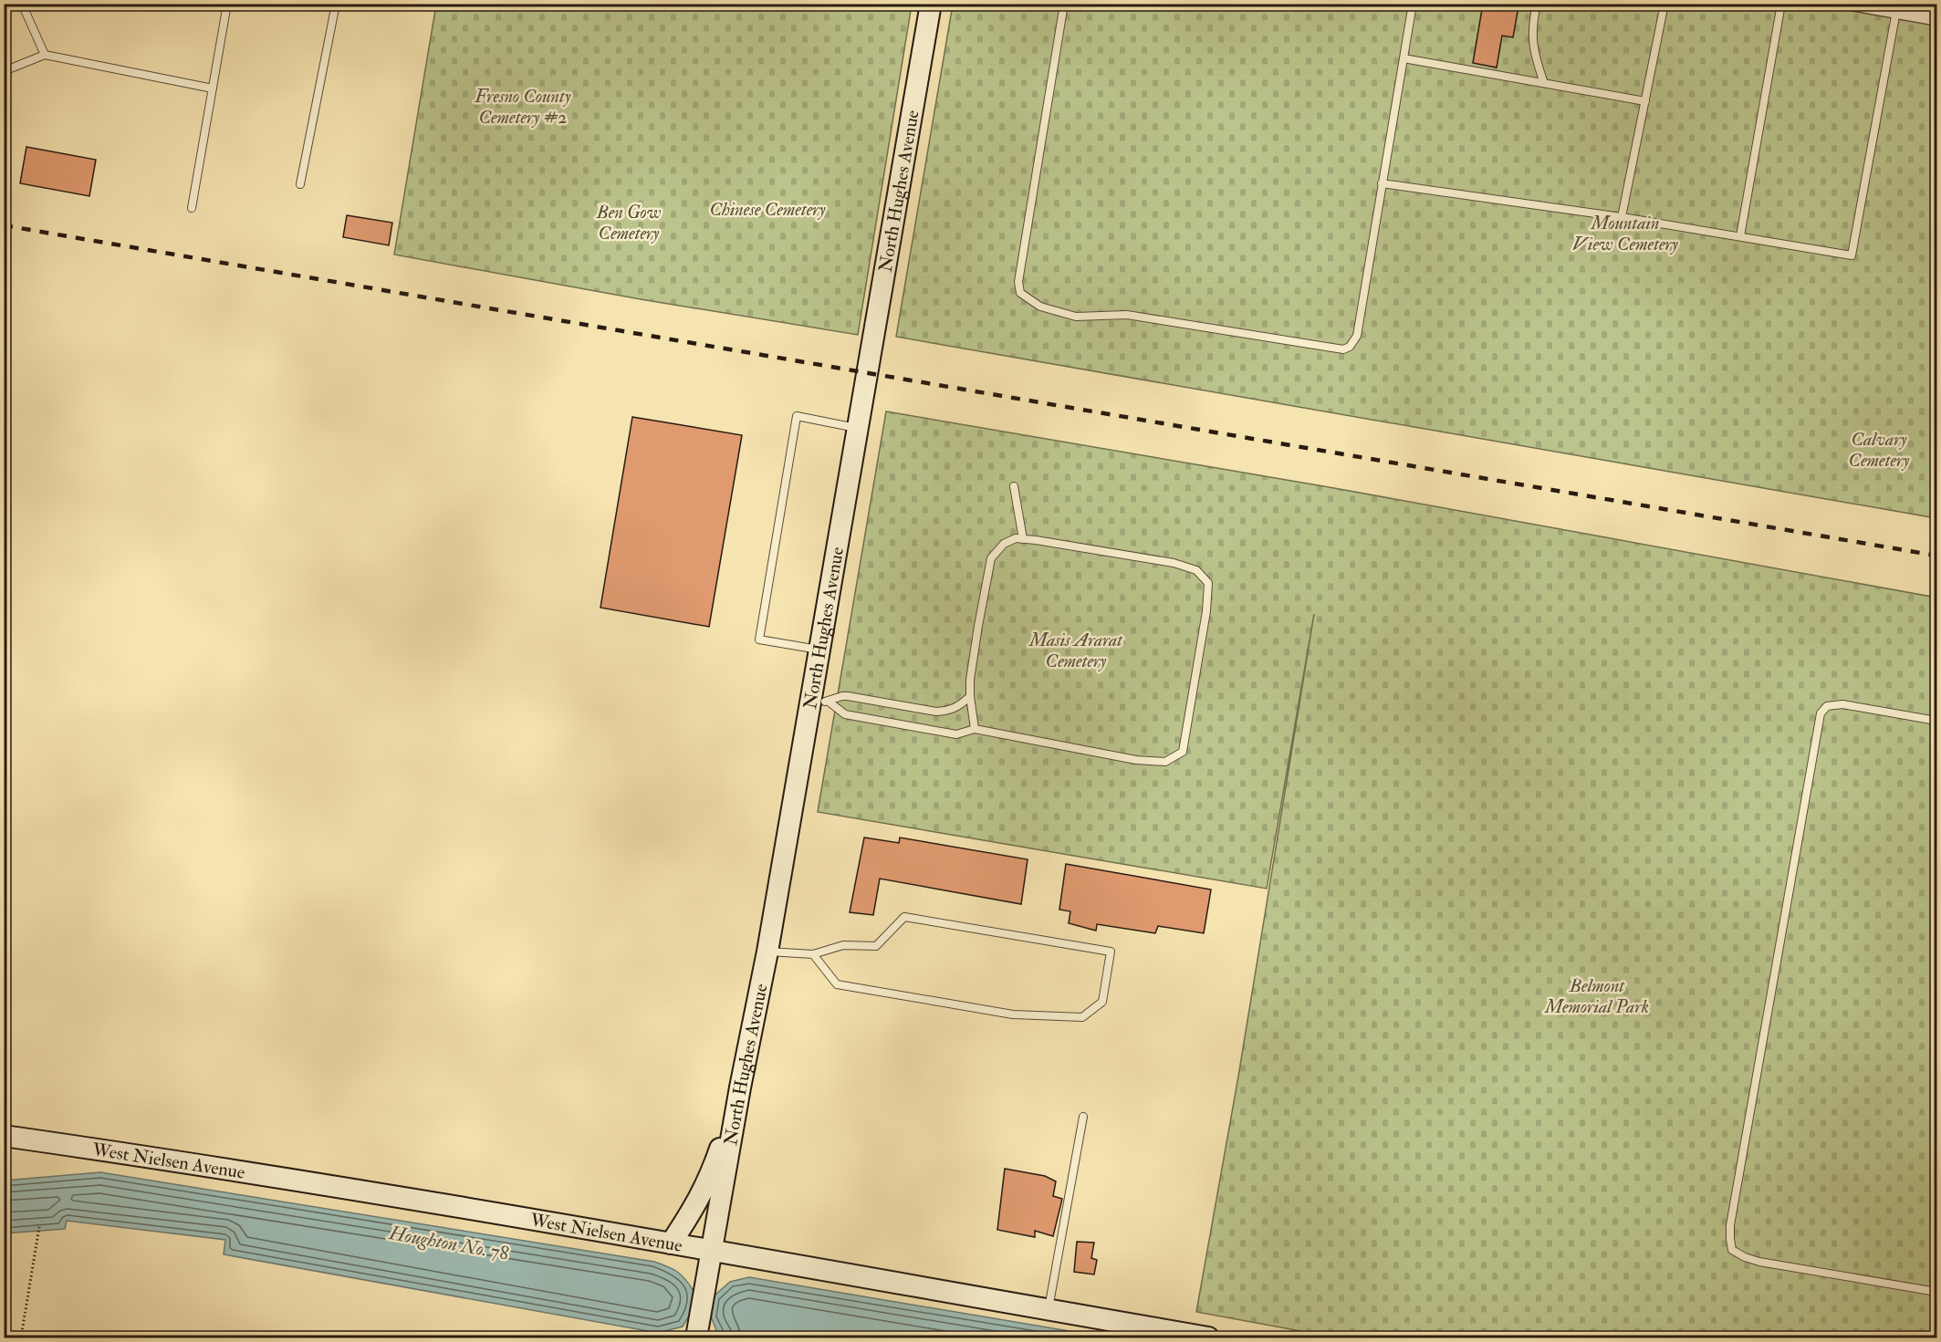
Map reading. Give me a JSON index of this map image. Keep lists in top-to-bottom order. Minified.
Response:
{"streets":{"street":["North Hughes Avenue","West Nielsen Avenue"]},"crossings":[["North Hughes Avenue","West Nielsen Avenue"]],"water":["Houghton No. 78"],"parks":["Fresno County Cemetery #2","Chinese Cemetery","Ben Gow Cemetery","Mountain View Cemetery","Calvary Cemetery","Masis Ararat Cemetery","Belmont Memorial Park"]}
